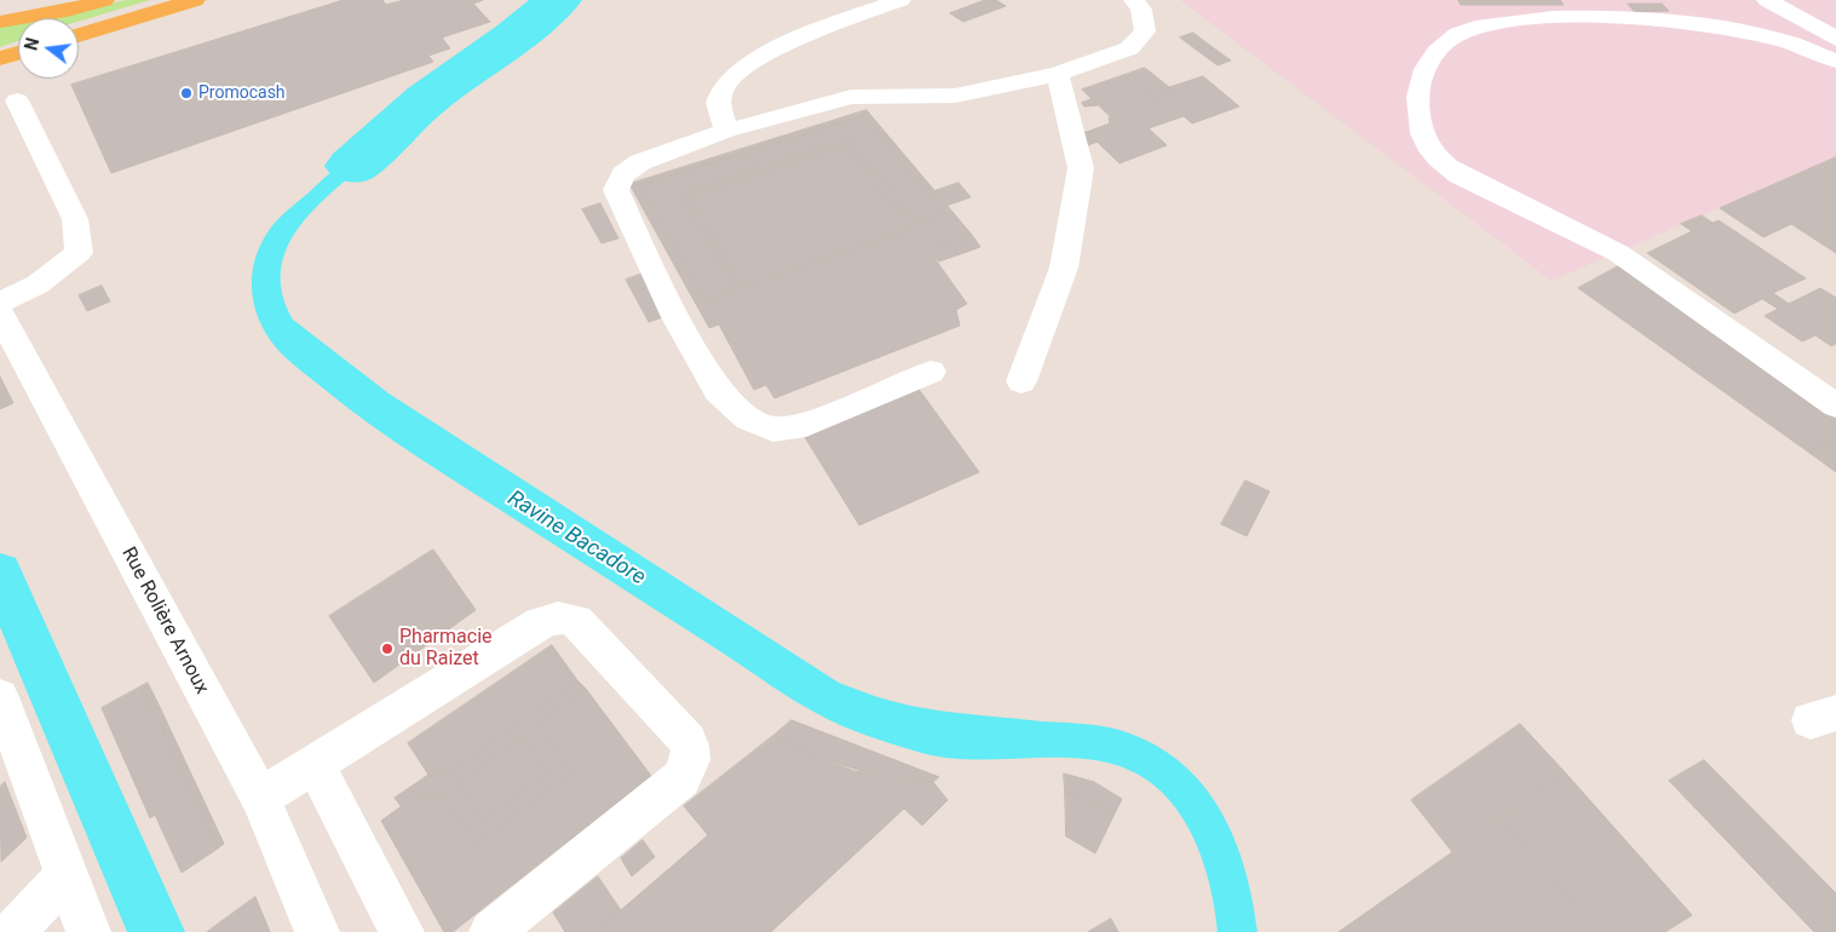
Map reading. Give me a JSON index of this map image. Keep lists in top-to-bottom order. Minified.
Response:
{"streets":{"street":["Rue Rolière Arnoux"]},"water":["Ravine Bacadore"],"places":["Promocash","Pharmacie du Raizet"],"north":"left"}
